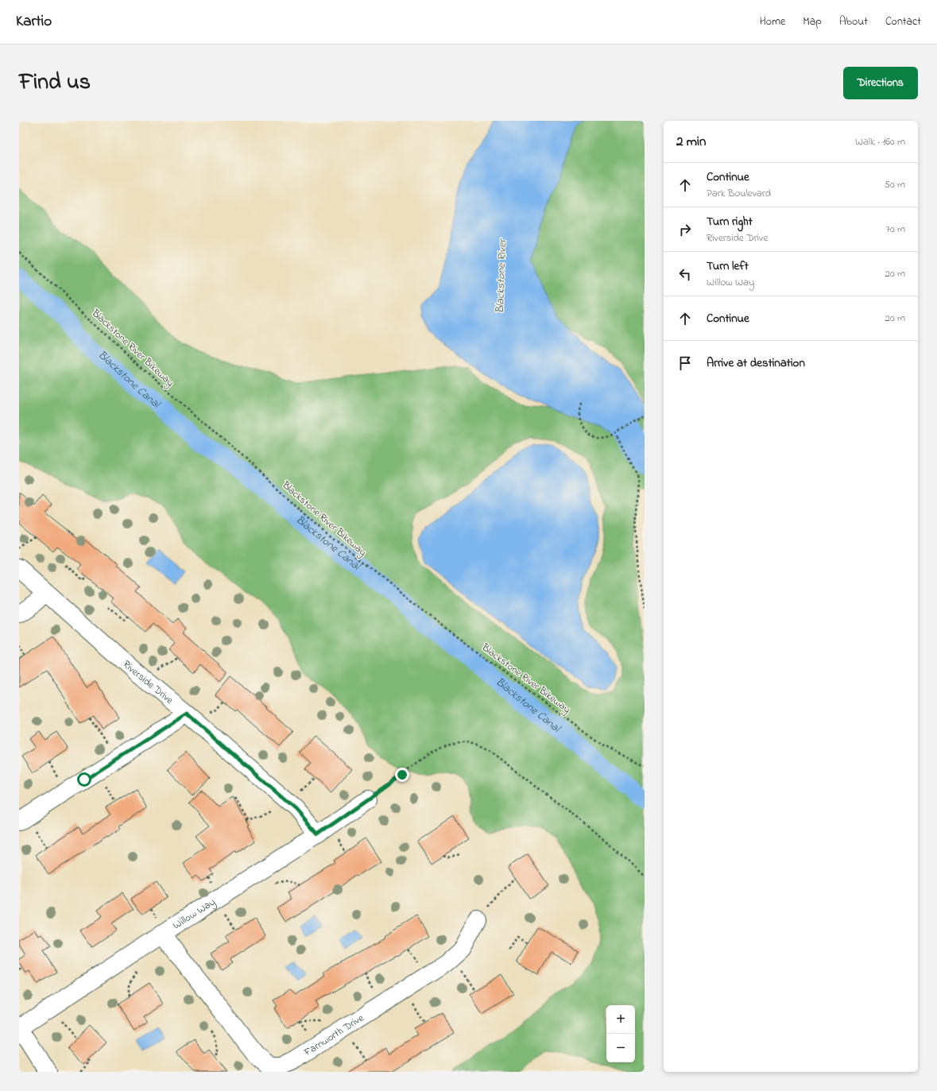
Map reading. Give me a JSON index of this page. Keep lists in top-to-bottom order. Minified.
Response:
{"streets":{"street":["Riverside Drive","Willow Way","Farnworth Drive"],"path":["Blackstone River Bikeway"]},"crossings":[["Riverside Drive","Willow Way"],["Willow Way","Farnworth Drive"]],"water":["Blackstone River","Blackstone Canal"],"page":{"header":"Kartio","nav":["Home","Map","About","Contact"],"title":"Find us","buttons":"Directions","heading":["2 min","Walk · 160 m"],"list":[["Continue","Park Boulevard","50 m"],["Turn right","Riverside Drive","70 m"],["Turn left","Willow Way","20 m"],["Continue","20 m"],"Arrive at destination"],"map_buttons":["+","−"]}}
